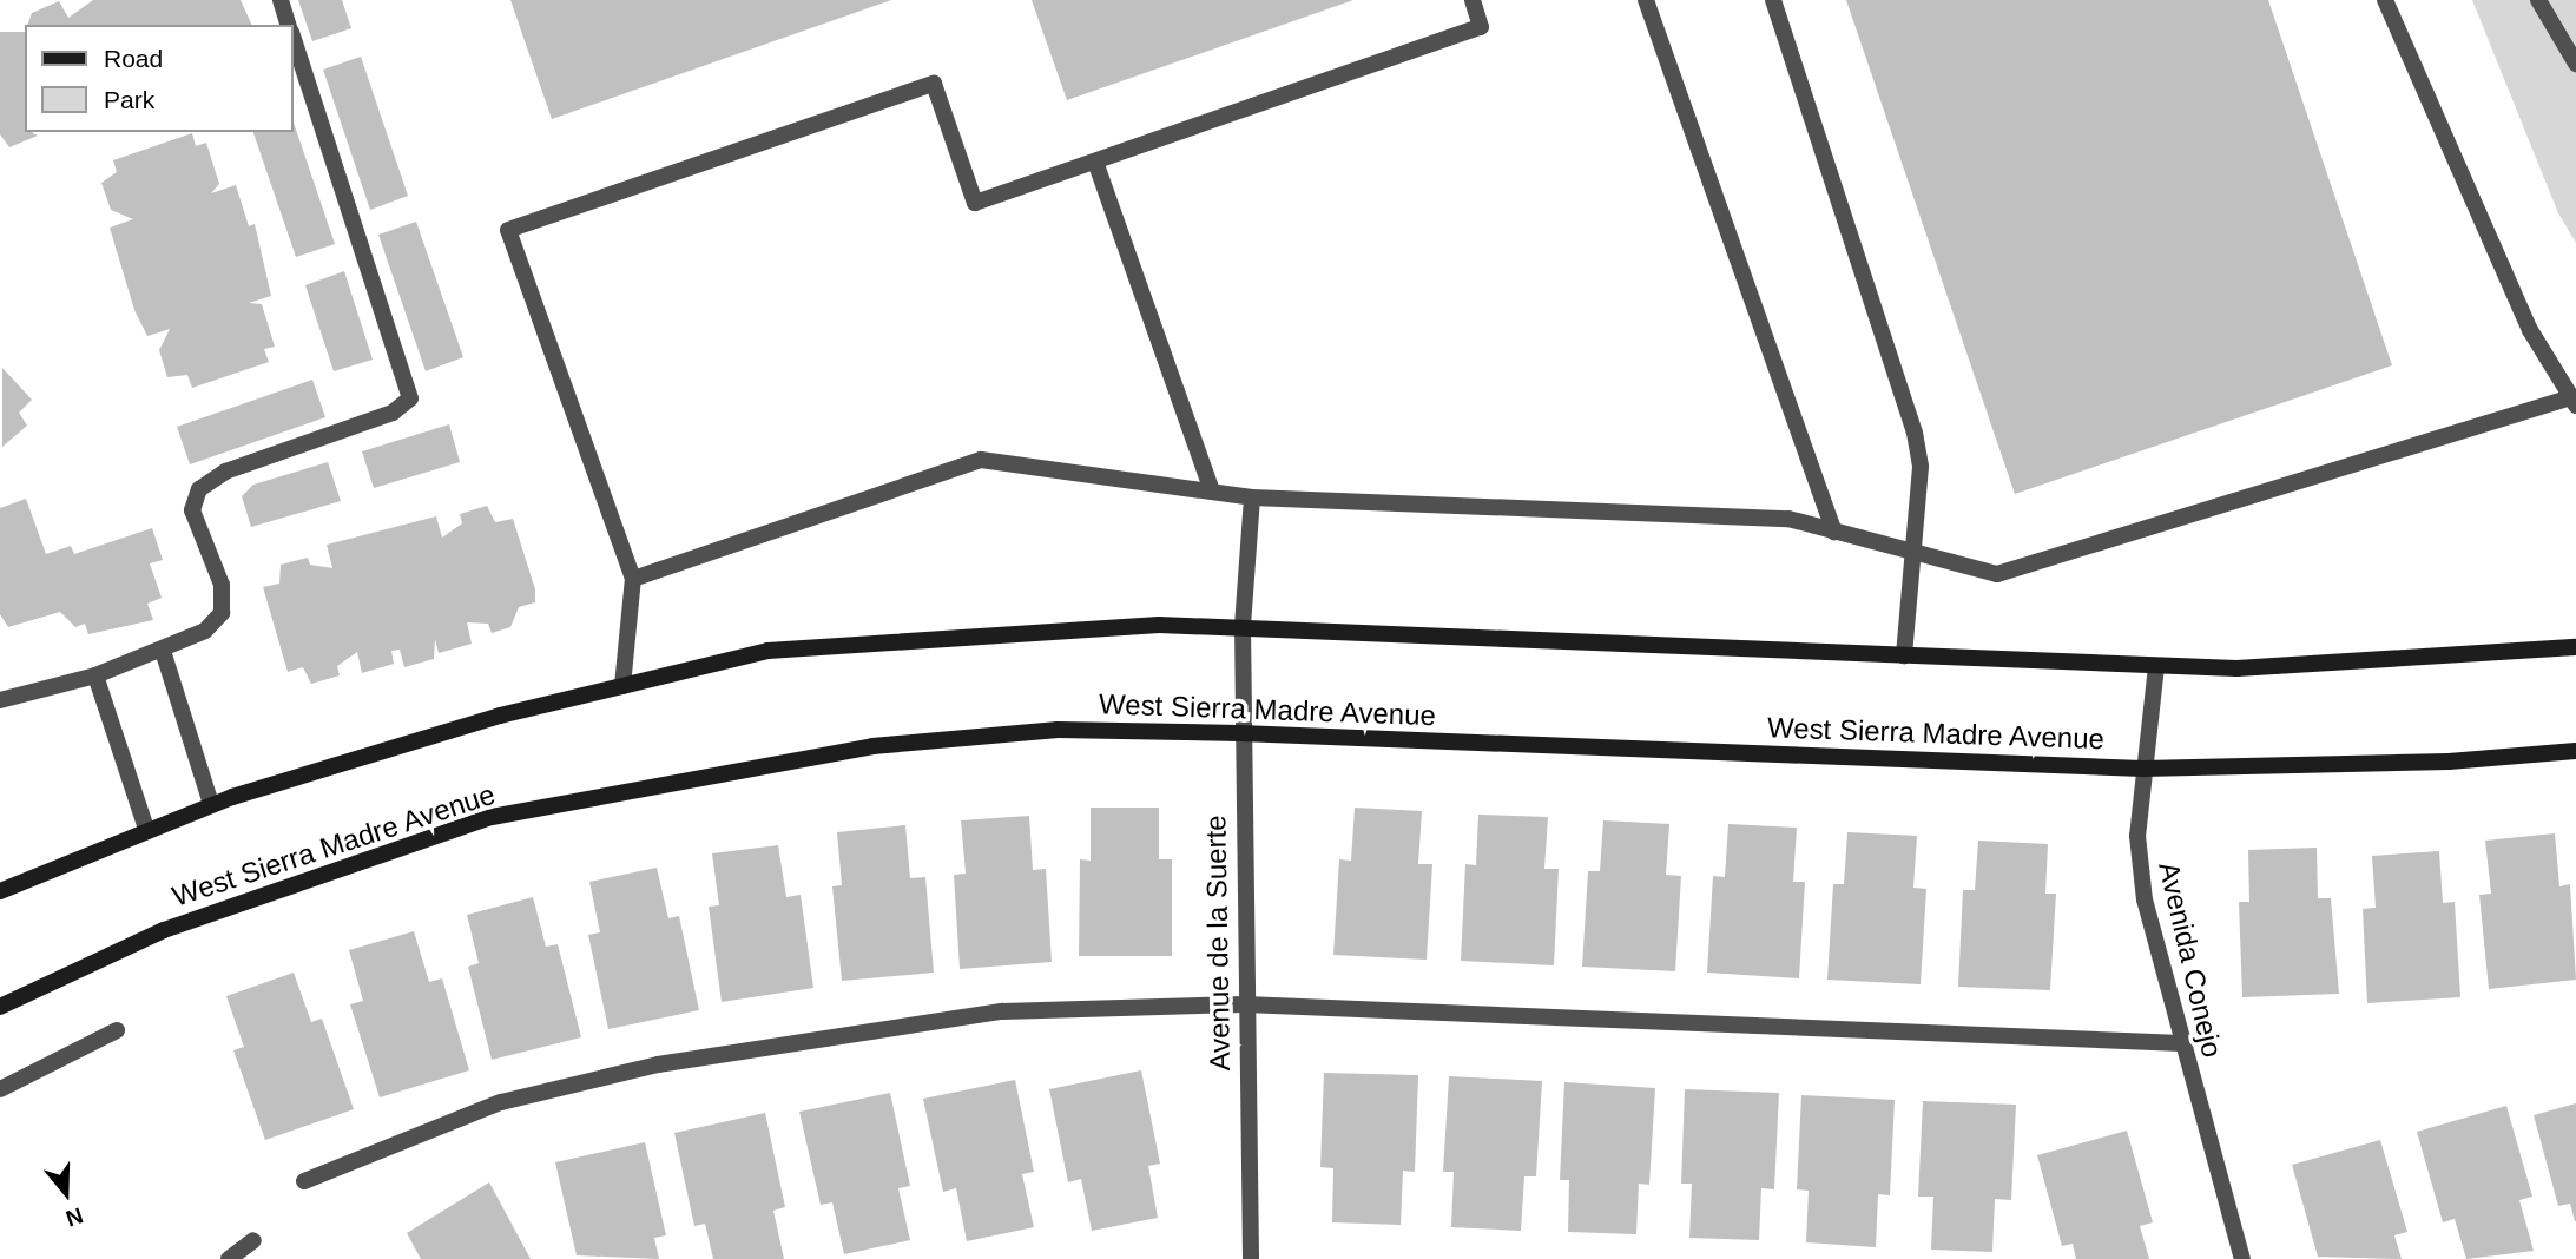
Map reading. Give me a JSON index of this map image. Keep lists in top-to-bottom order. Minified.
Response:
{"streets":{"street":["West Sierra Madre Avenue","Avenue de la Suerte","Avenida Conejo"]},"crossings":[["West Sierra Madre Avenue","Avenue de la Suerte"],["West Sierra Madre Avenue","Avenida Conejo"]],"legend":["Road","Park"],"north":"bottom"}
